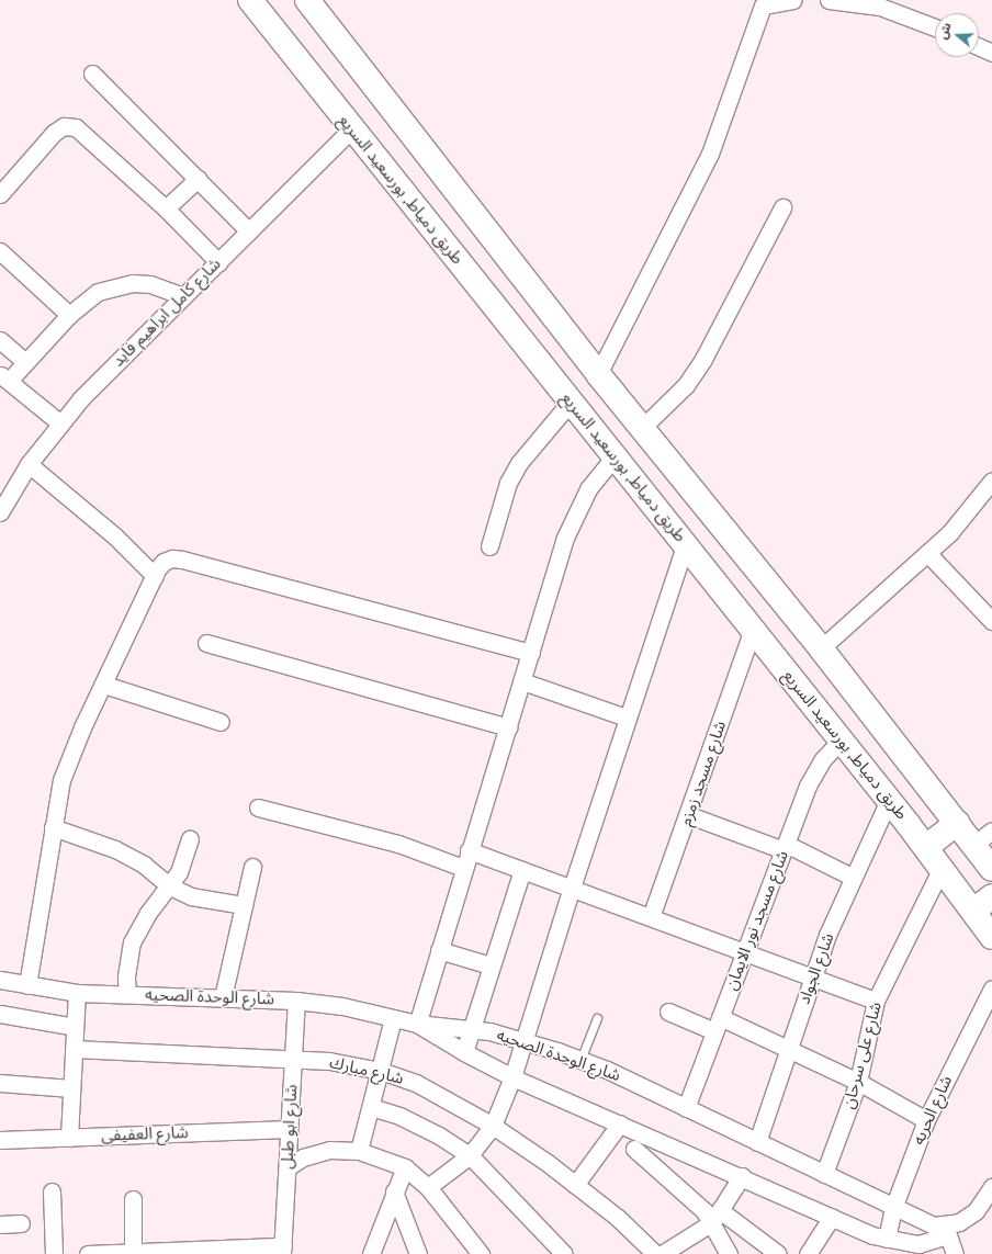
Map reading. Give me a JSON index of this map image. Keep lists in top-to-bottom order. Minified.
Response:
{"streets":{"highway":["طريق دمياط, بورسعيد السريع"],"street":["شارع كامل ابراهيم فايد","شارع مسجد زمزم","شارع مسجد نور الايمان","شارع الجواد","شارع الوحدة الصحيه","شارع على سرحان","شارع مبارك","شارع الحريه","شارع ابو طبل","شارع العفيفى"]},"crossings":[["طريق دمياط, بورسعيد السريع","شارع كامل ابراهيم فايد"],["طريق دمياط, بورسعيد السريع","شارع مسجد زمزم"],["طريق دمياط, بورسعيد السريع","شارع مسجد نور الايمان"],["طريق دمياط, بورسعيد السريع","شارع الجواد"],["طريق دمياط, بورسعيد السريع","شارع على سرحان"],["شارع مسجد نور الايمان","شارع الوحدة الصحيه"],["شارع الجواد","شارع الوحدة الصحيه"],["شارع الوحدة الصحيه","شارع على سرحان"],["شارع الوحدة الصحيه","شارع الحريه"],["شارع الوحدة الصحيه","شارع ابو طبل"],["شارع مبارك","شارع ابو طبل"],["شارع ابو طبل","شارع العفيفى"]],"north":"left"}
